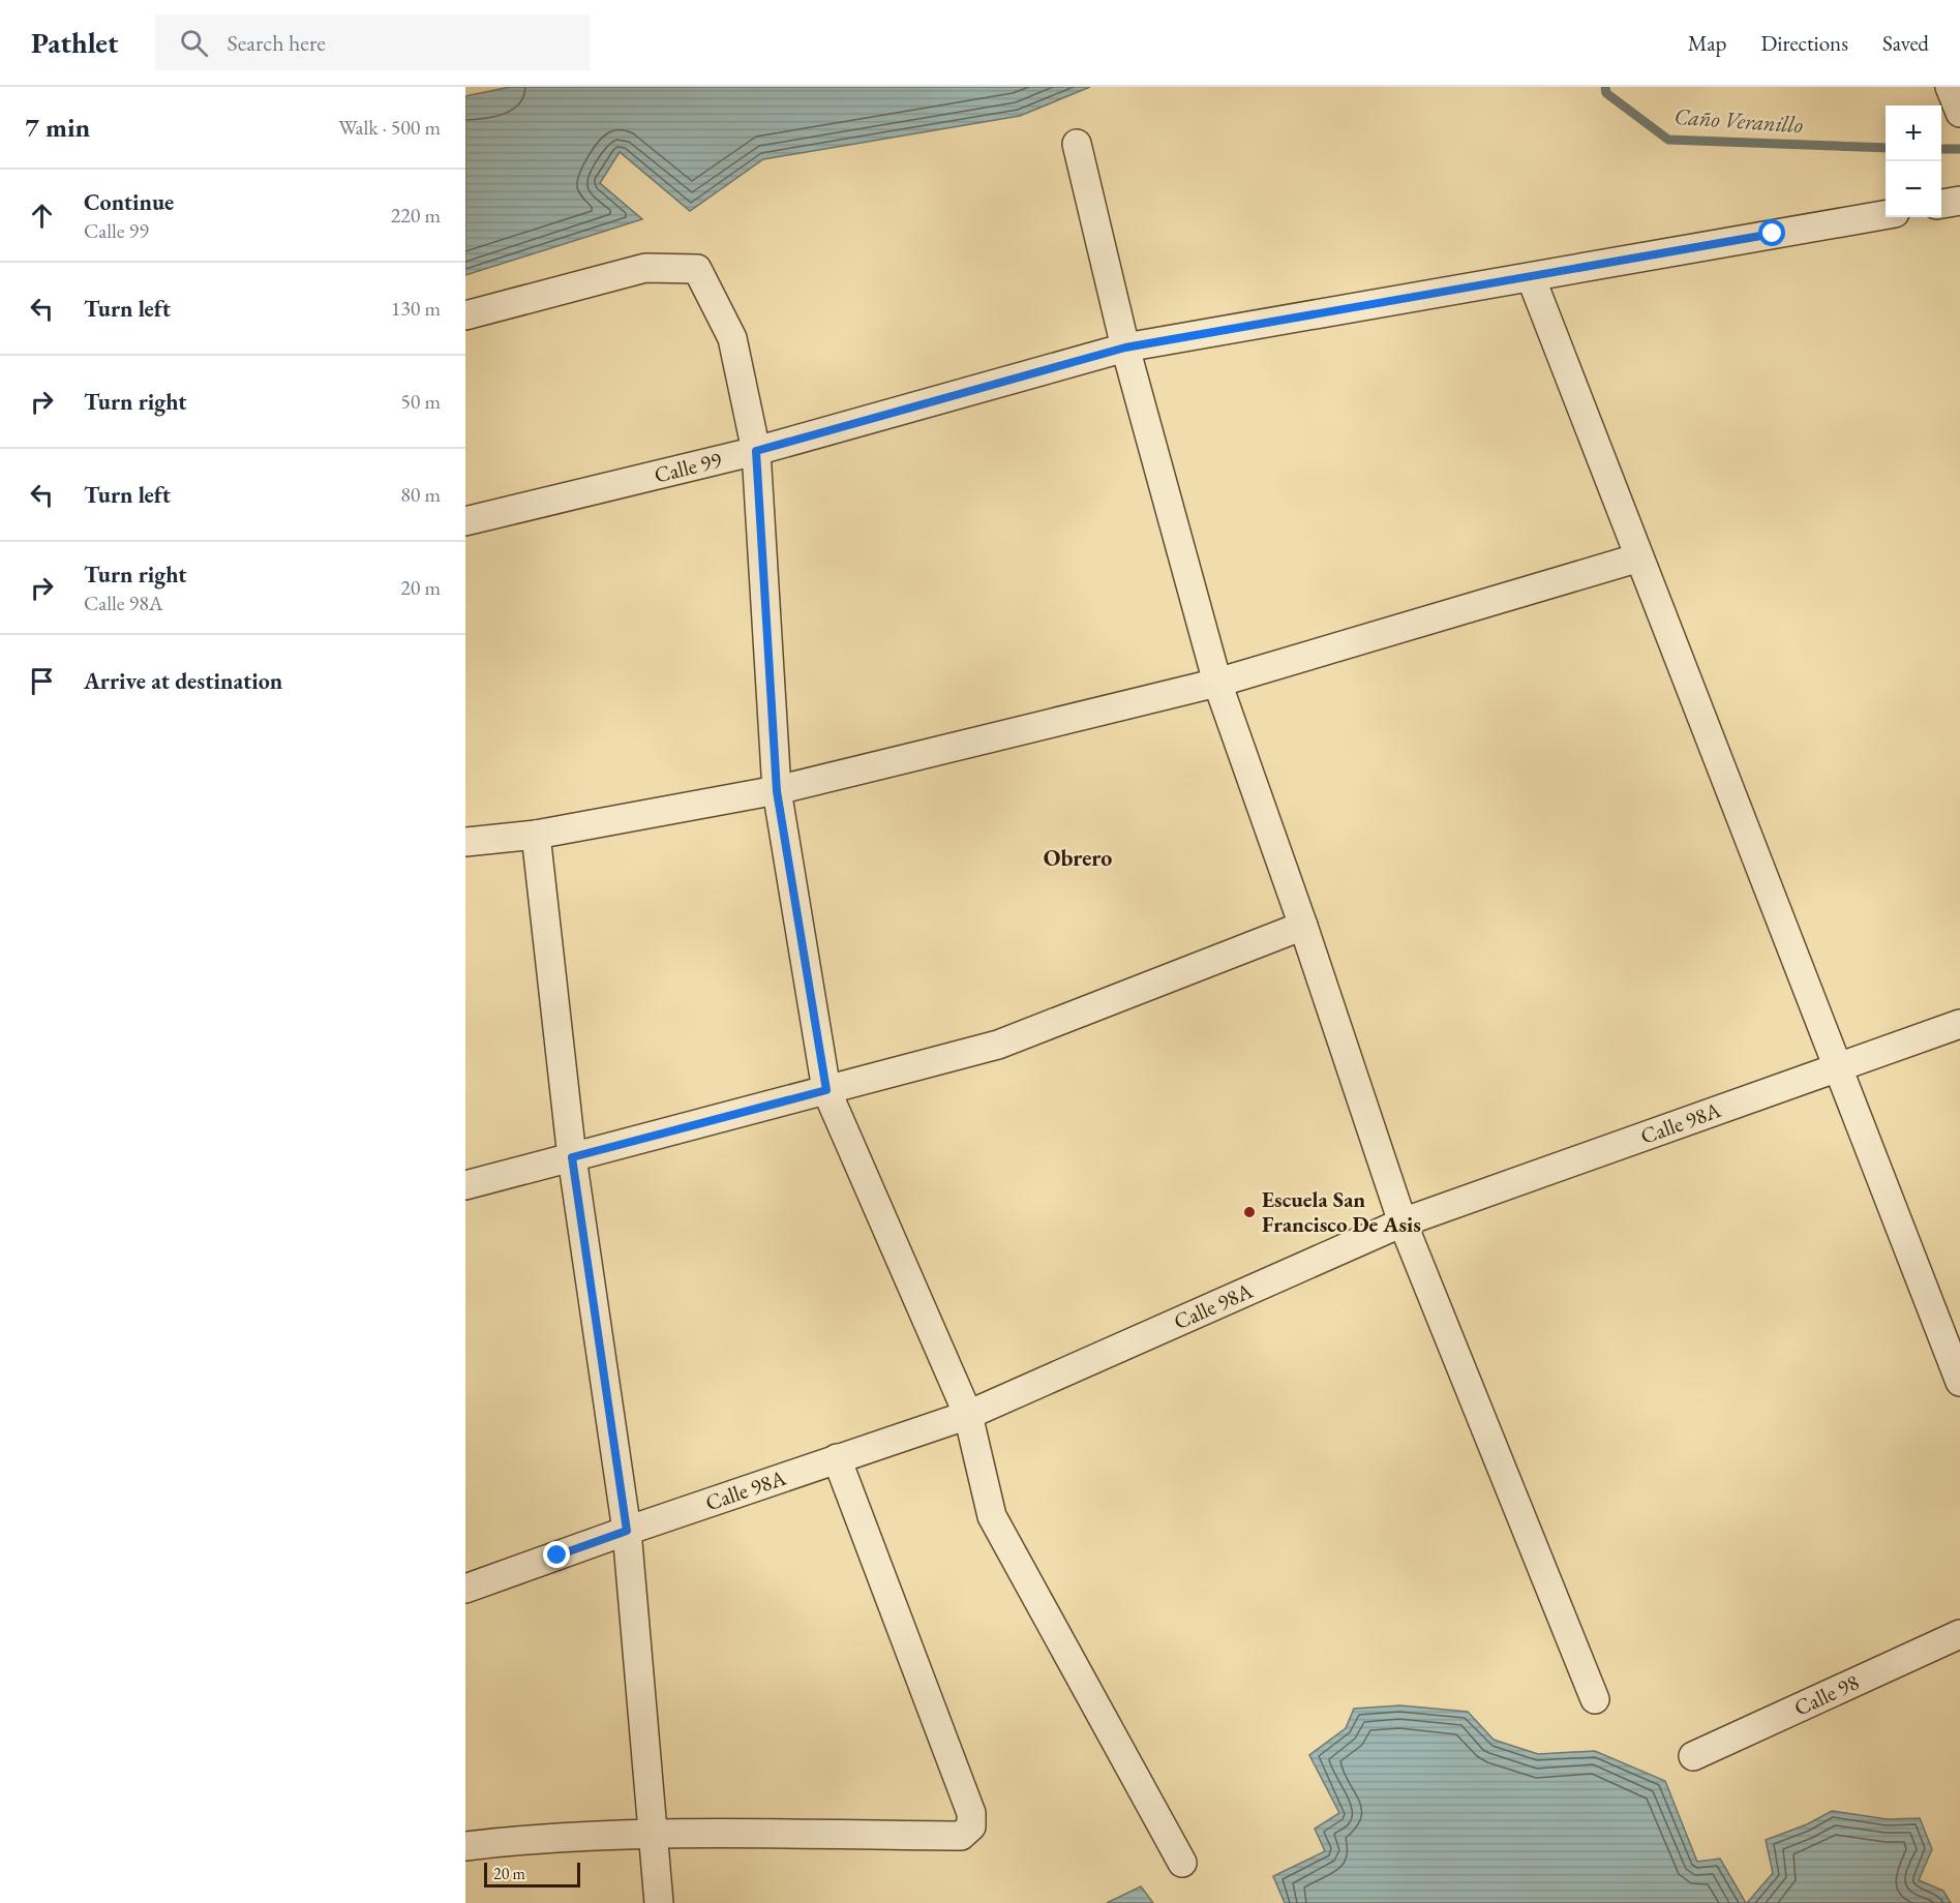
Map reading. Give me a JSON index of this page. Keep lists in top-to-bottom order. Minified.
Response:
{"streets":{"street":["Calle 99","Calle 98A","Calle 98"]},"districts":["Obrero"],"water":["Caño Veranillo"],"places":["Escuela San Francisco De Asis"],"scale_bar":"20 m","page":{"header":"Pathlet","search":"Search here","nav":["Map","Directions","Saved"],"heading":["7 min","Walk · 500 m"],"map_buttons":["+","−"],"list":[["Continue","Calle 99","220 m"],["Turn left","130 m"],["Turn right","50 m"],["Turn left","80 m"],["Turn right","Calle 98A","20 m"],"Arrive at destination"],"scale":"20 m"}}
